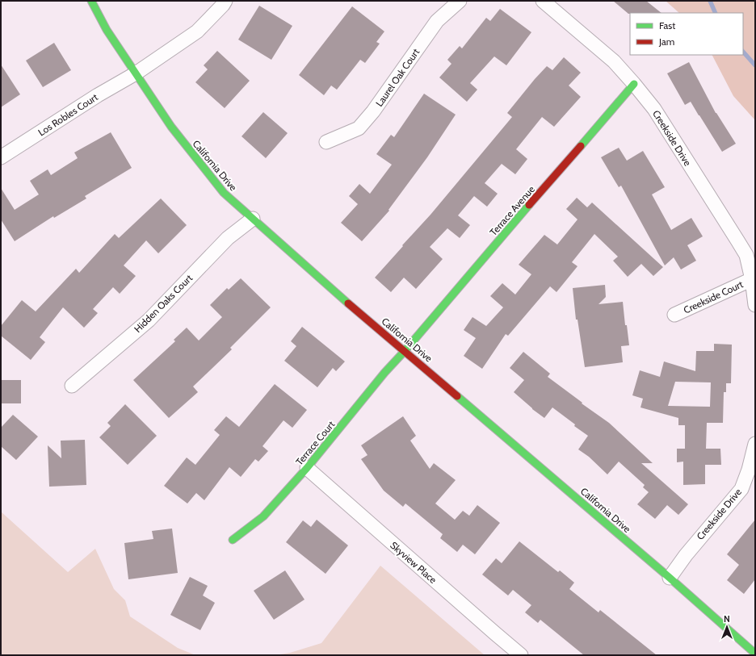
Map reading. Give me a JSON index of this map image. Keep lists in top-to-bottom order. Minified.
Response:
{"streets":{"street":["Laurel Oak Court","Los Robles Court","Creekside Drive","California Drive","Terrace Avenue","Creekside Court","Hidden Oaks Court","Terrace Court","Skyview Place"]},"crossings":[["Los Robles Court","California Drive"],["Creekside Drive","California Drive"],["Creekside Drive","Terrace Avenue"],["Creekside Drive","Creekside Court"],["California Drive","Terrace Avenue"],["California Drive","Hidden Oaks Court"],["California Drive","Terrace Court"],["Terrace Avenue","Terrace Court"],["Terrace Court","Skyview Place"]],"legend":["Fast","Jam"],"north":"top"}
